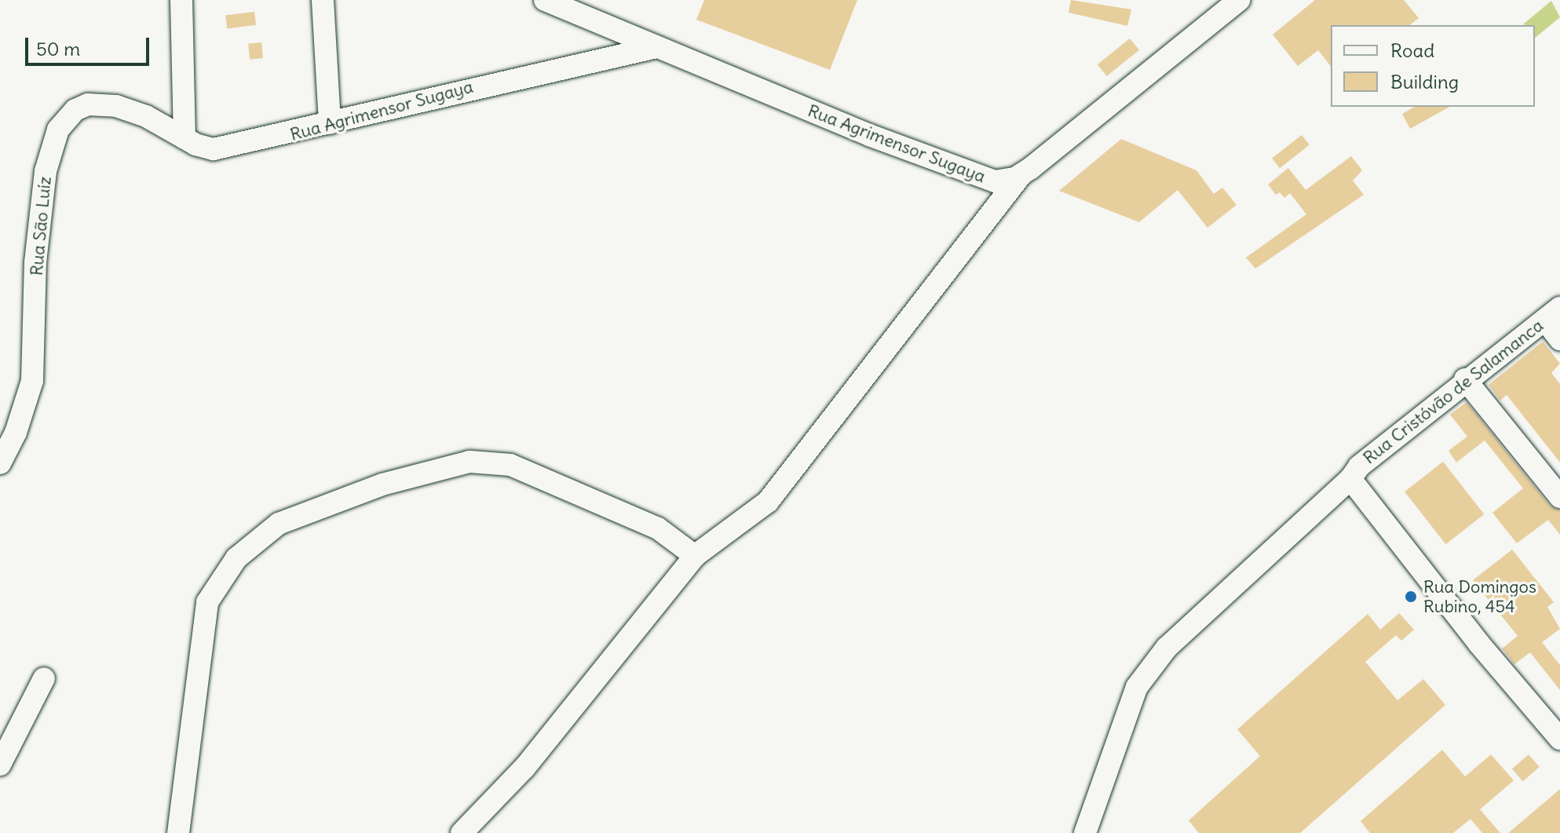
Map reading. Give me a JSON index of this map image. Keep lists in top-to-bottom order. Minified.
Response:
{"streets":{"street":["Rua Agrimensor Sugaya","Rua São Luíz","Rua Cristóvão de Salamanca"]},"crossings":[["Rua Agrimensor Sugaya","Rua São Luíz"]],"places":["Rua Domingos Rubino, 454"],"legend":["Road","Building"],"scale_bar":"50 m"}
